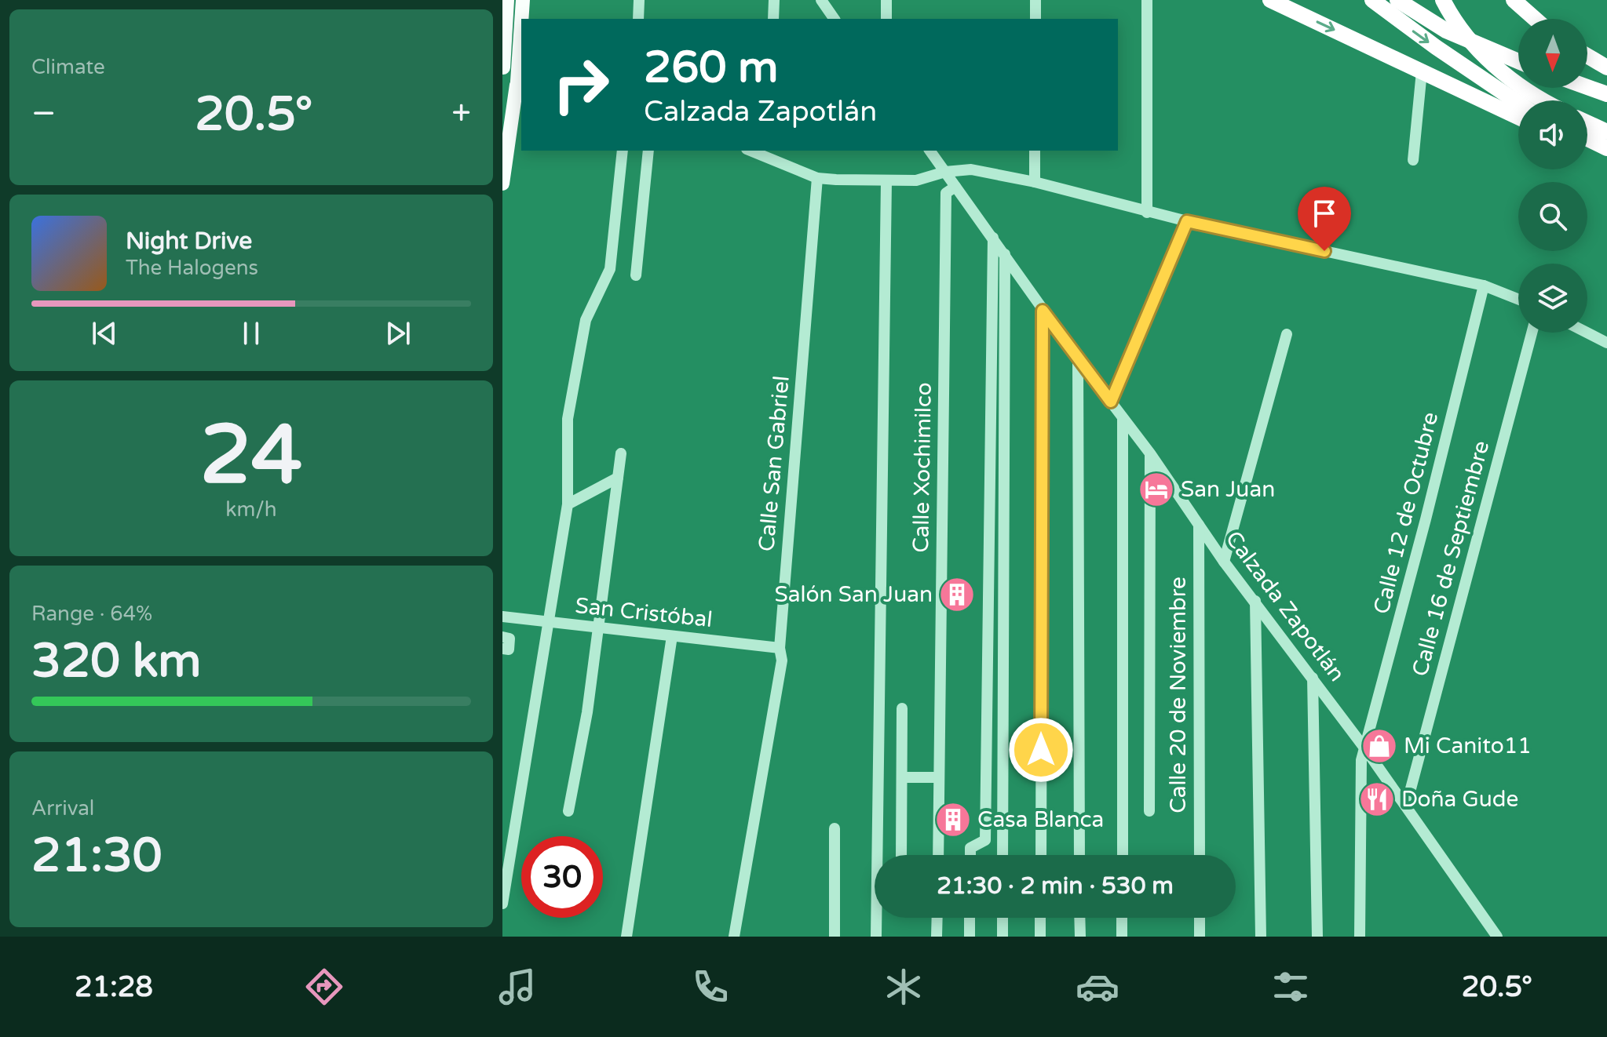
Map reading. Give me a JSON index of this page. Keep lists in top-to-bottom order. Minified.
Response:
{"streets":{"street":["Calle San Gabriel","Calle Xochimilco","Calle 12 de Octubre","Calle 16 de Septiembre","Calzada Zapotlán","San Cristóbal","Calle 20 de Noviembre"]},"crossings":[["Calle San Gabriel","San Cristóbal"],["Calle Xochimilco","Calzada Zapotlán"],["Calle 12 de Octubre","Calzada Zapotlán"],["Calle 16 de Septiembre","Calzada Zapotlán"],["Calzada Zapotlán","Calle 20 de Noviembre"]],"places":{"hotel":["San Juan"],"building":["Salón San Juan","Casa Blanca"],"shop":["Mi Canito11"],"restaurant":["Doña Gude"]},"north":"bottom","page":{"tile":["Climate",["24","km/h"],["Range · 64%","320 km"],["Arrival","21:30"]],"turn":["260 m","Calzada Zapotlán"],"heat":["−","20.5°","+"],"song":["Night Drive","The Halogens"],"limit":"30","trip":"21:30 · 2 min · 530 m","tabs":["21:28","20.5°"]}}
